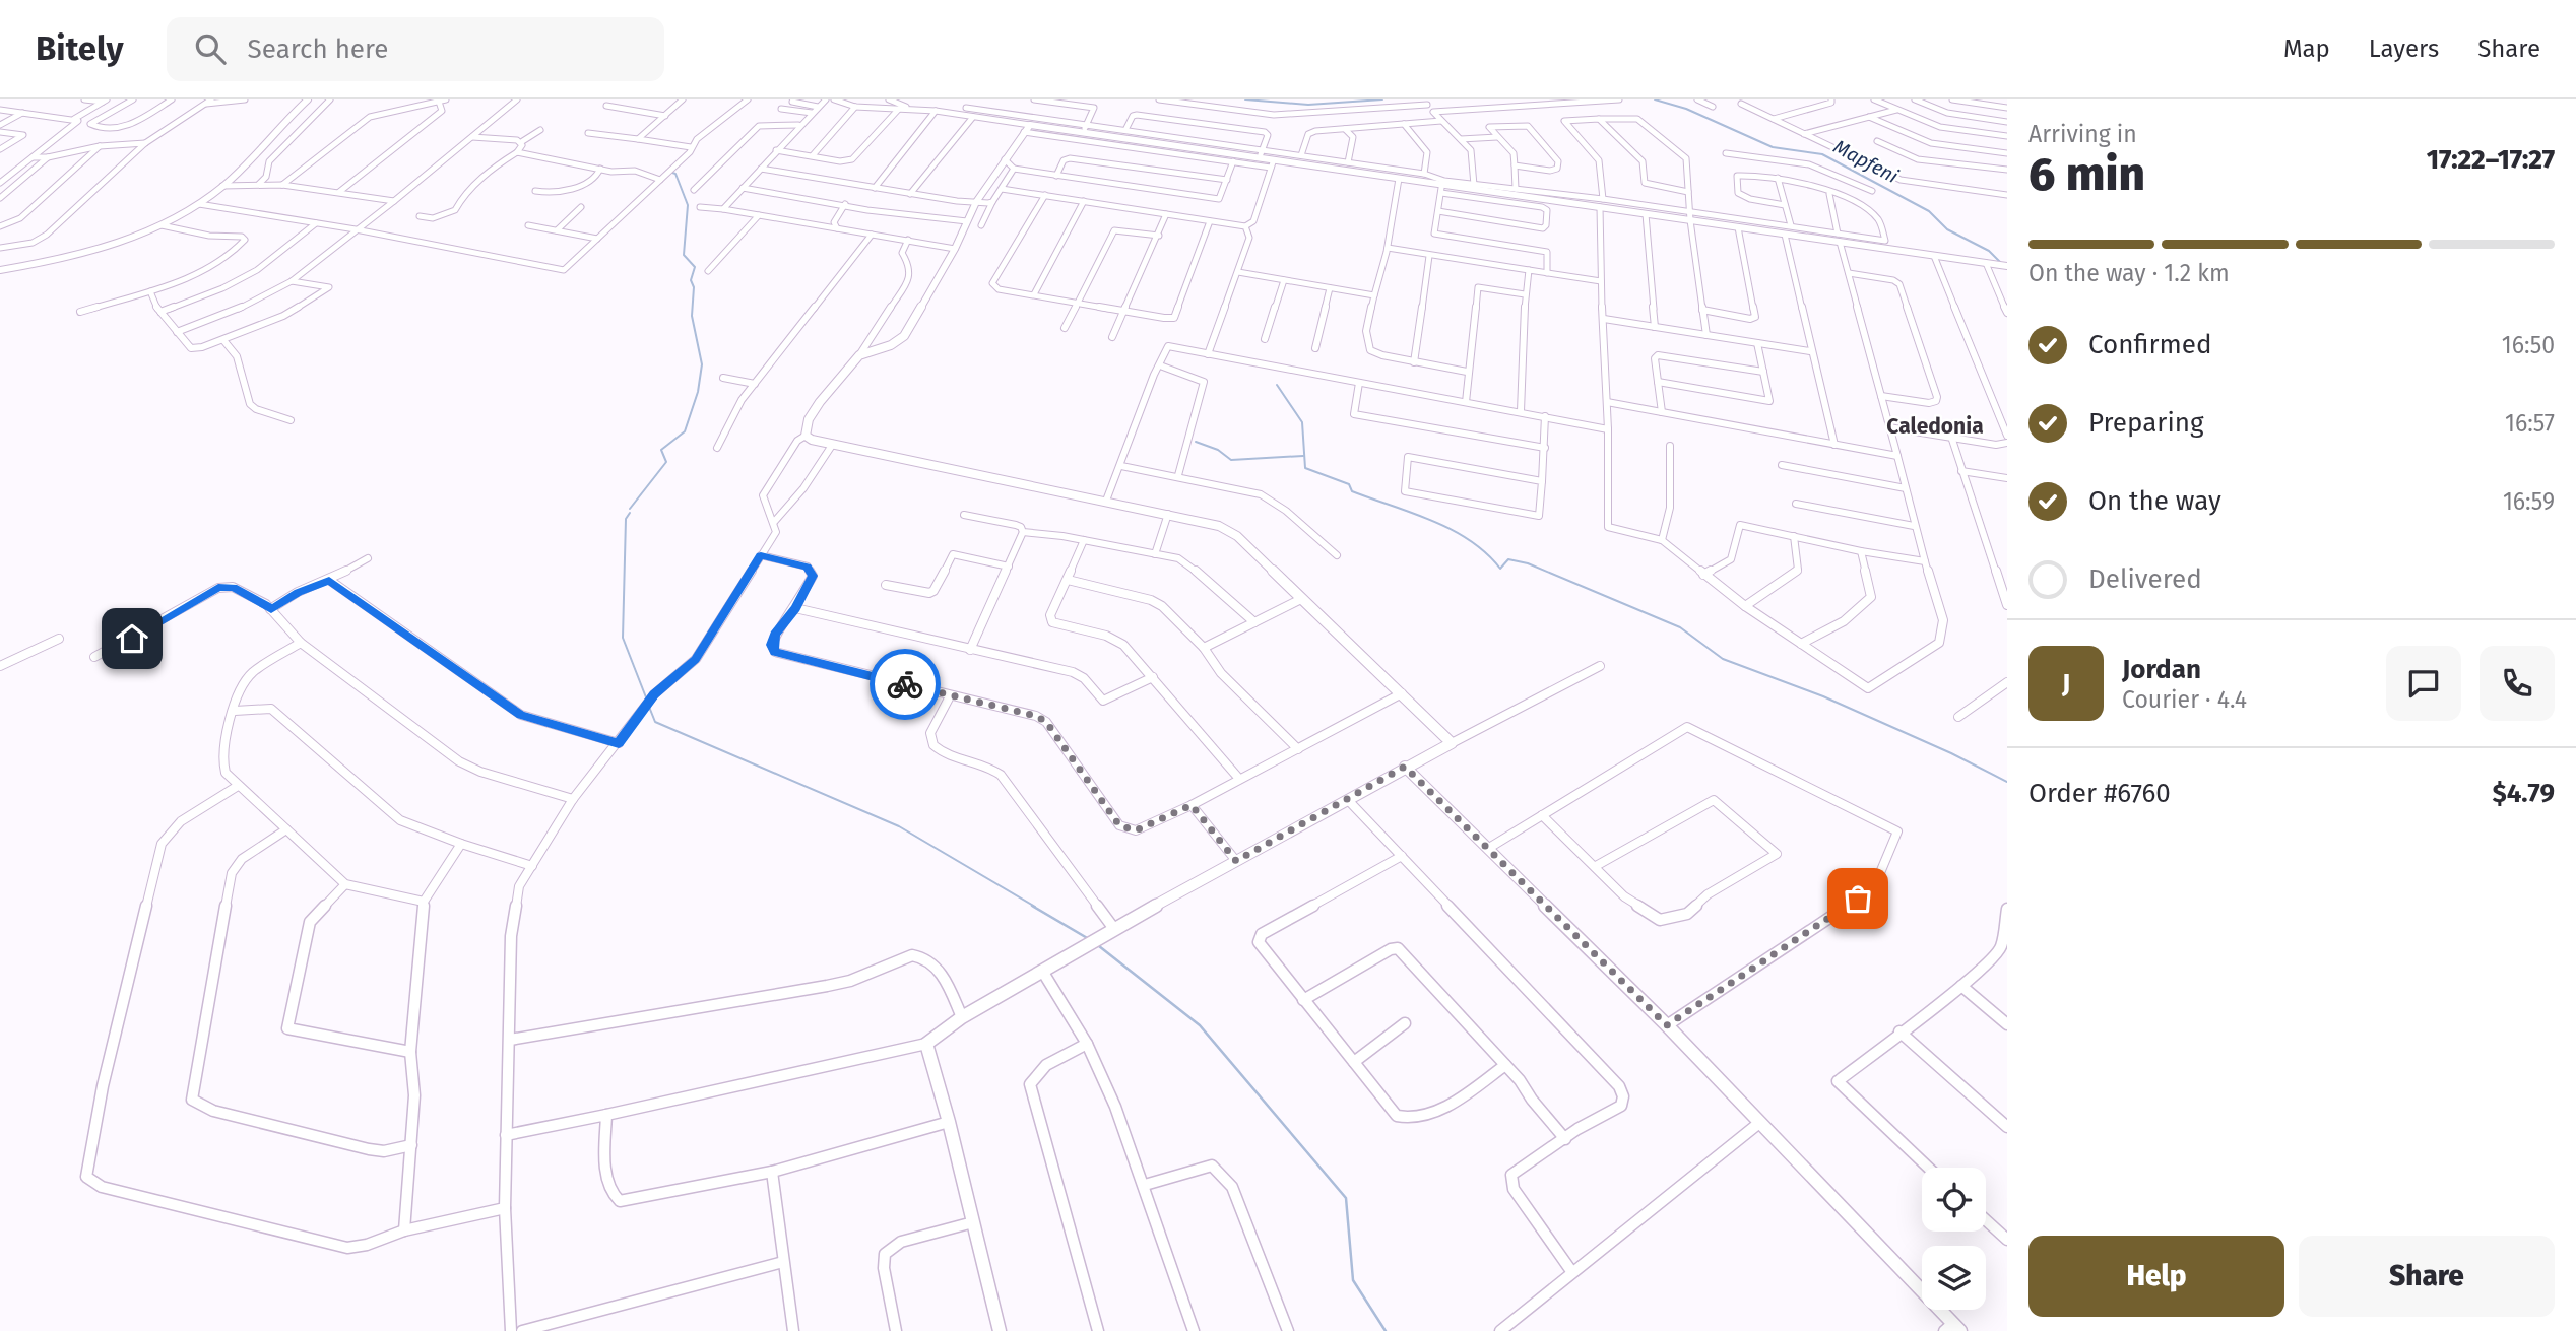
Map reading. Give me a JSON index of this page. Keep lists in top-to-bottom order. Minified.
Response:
{"districts":["Caledonia"],"water":["Mapfeni"],"page":{"header":"Bitely","search":"Search here","nav":["Map","Layers","Share"],"heading":["6 min","Arriving in","17:22–17:27"],"panel":["Jordan","Courier · 4.4","Order #6760","$4.79"],"bar":"On the way · 1.2 km","list":[["Confirmed","16:50"],["Preparing","16:57"],["On the way","16:59"],"Delivered"],"round":"J","buttons":["Help","Share"]}}
